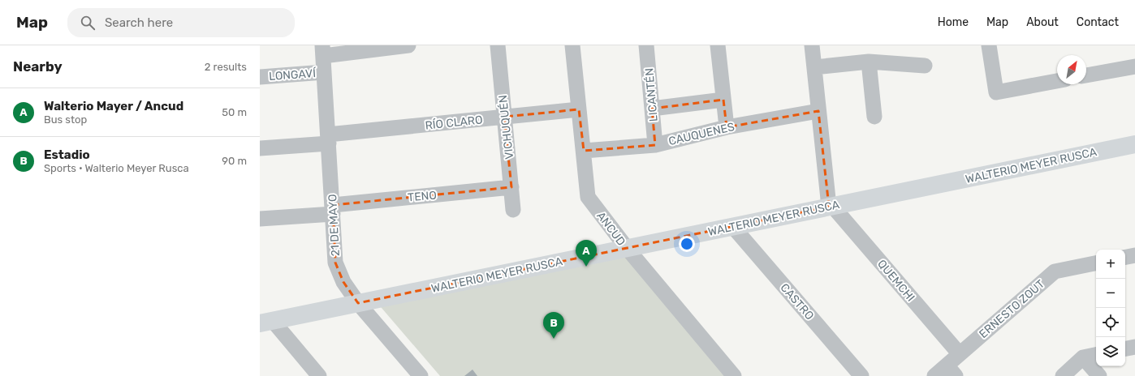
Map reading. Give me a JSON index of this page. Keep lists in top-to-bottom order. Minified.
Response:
{"streets":{"street":["LONGAVÍ","LICANTÉN","RÍO CLARO","VICHUQUÉN","CAUQUENES","WALTERIO MEYER RUSCA","TENO","21 DE MAYO","ANCUD","QUEMCHI","CASTRO","ERNESTO ZOUT"]},"crossings":[["LONGAVÍ","21 DE MAYO"],["LICANTÉN","CAUQUENES"],["RÍO CLARO","VICHUQUÉN"],["RÍO CLARO","21 DE MAYO"],["RÍO CLARO","ANCUD"],["VICHUQUÉN","TENO"],["CAUQUENES","ANCUD"],["WALTERIO MEYER RUSCA","21 DE MAYO"],["WALTERIO MEYER RUSCA","ANCUD"],["WALTERIO MEYER RUSCA","QUEMCHI"],["WALTERIO MEYER RUSCA","CASTRO"],["TENO","21 DE MAYO"],["QUEMCHI","ERNESTO ZOUT"]],"north":"top right","page":{"header":"Map","search":"Search here","nav":["Home","Map","About","Contact"],"heading":["Nearby","2 results"],"list":[{"mark":"A","name":"Walterio Mayer / Ancud","note":"Bus stop","value":"50 m"},{"mark":"B","name":"Estadio","note":"Sports · Walterio Meyer Rusca","value":"90 m"}],"pins":["A","B"],"map_buttons":["+","−"]}}
